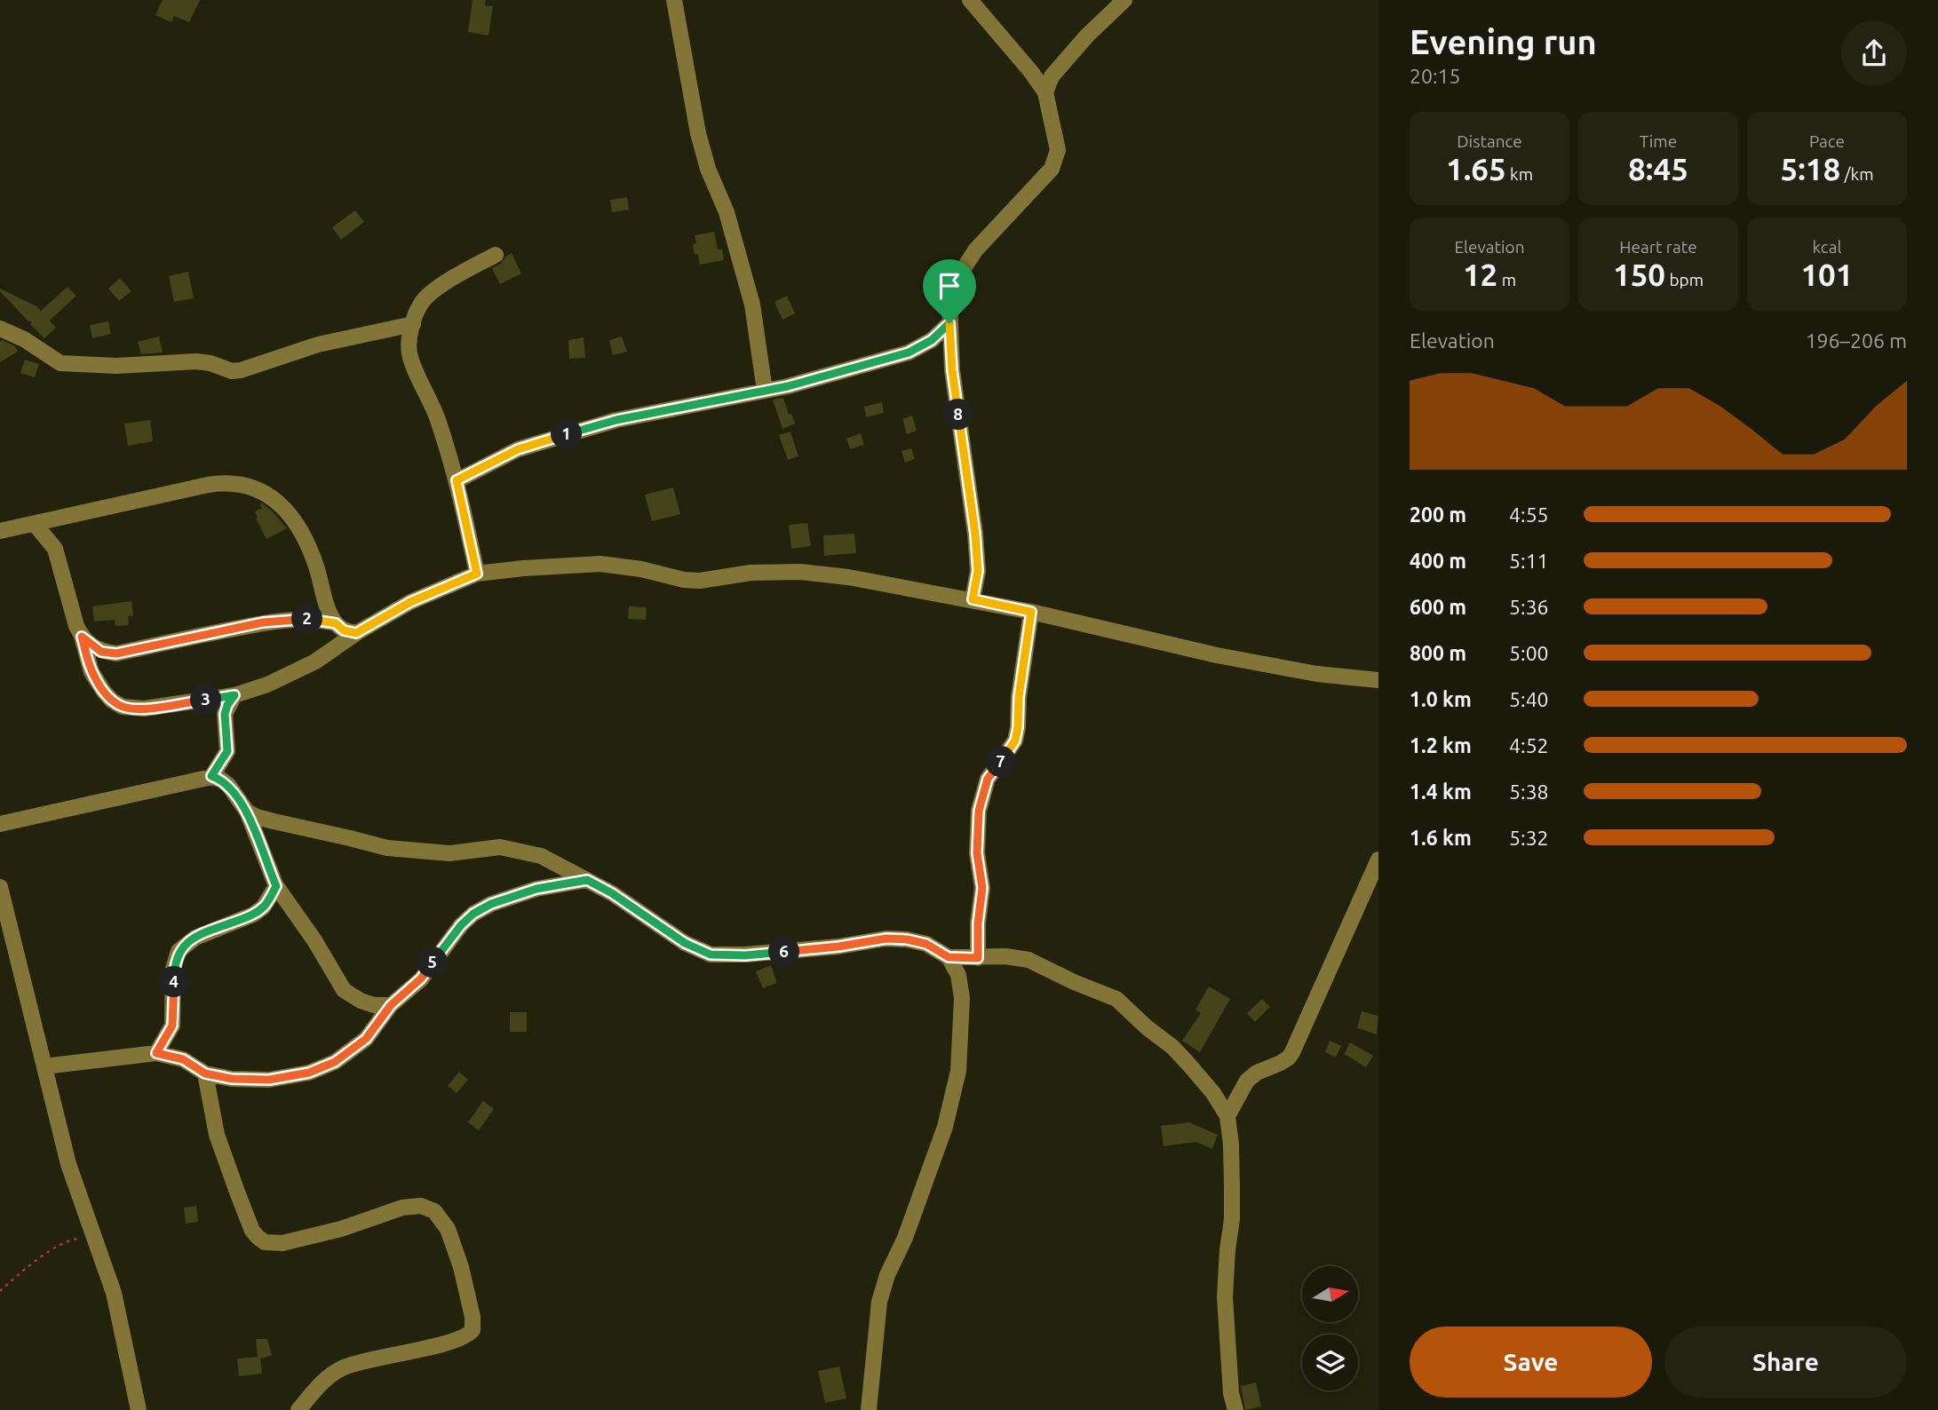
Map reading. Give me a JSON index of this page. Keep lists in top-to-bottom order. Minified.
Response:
{"north":"right","page":{"heading":["Evening run","20:15"],"stats":[["Distance","1.65 km"],["Time","8:45"],["Pace","5:18 /km"],["Elevation","12 m"],["Heart rate","150 bpm"],["kcal","101"]],"chart":["Elevation","196–206 m"],"pins":["8","1","2","3","7","6","5","4"],"list":[{"name":"200 m","note":"4:55"},{"name":"400 m","note":"5:11"},{"name":"600 m","note":"5:36"},{"name":"800 m","note":"5:00"},{"name":"1.0 km","note":"5:40"},{"name":"1.2 km","note":"4:52"},{"name":"1.4 km","note":"5:38"},{"name":"1.6 km","note":"5:32"}],"buttons":["Save","Share"]}}
